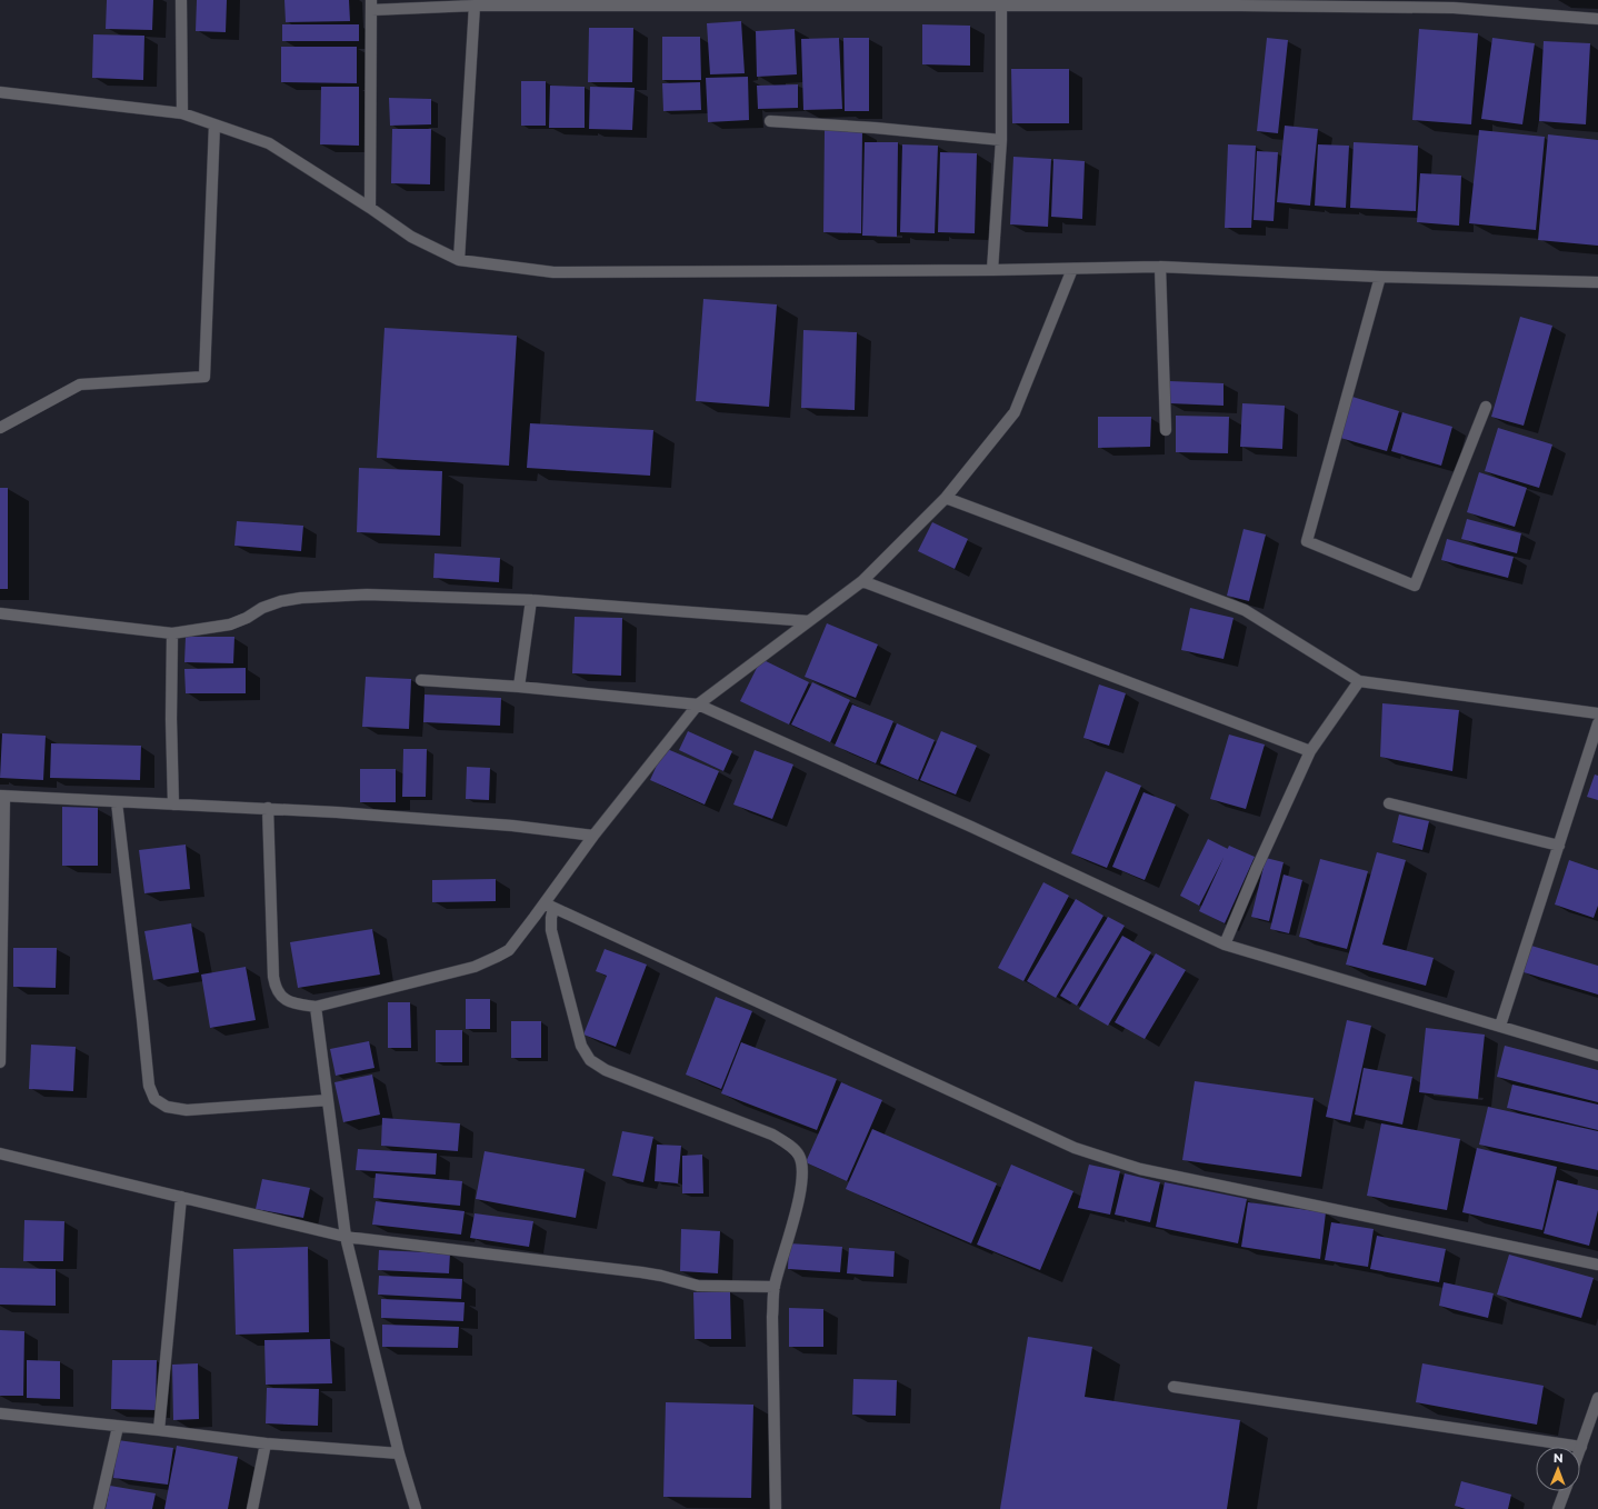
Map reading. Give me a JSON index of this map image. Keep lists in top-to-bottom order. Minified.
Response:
{"north":"top"}
